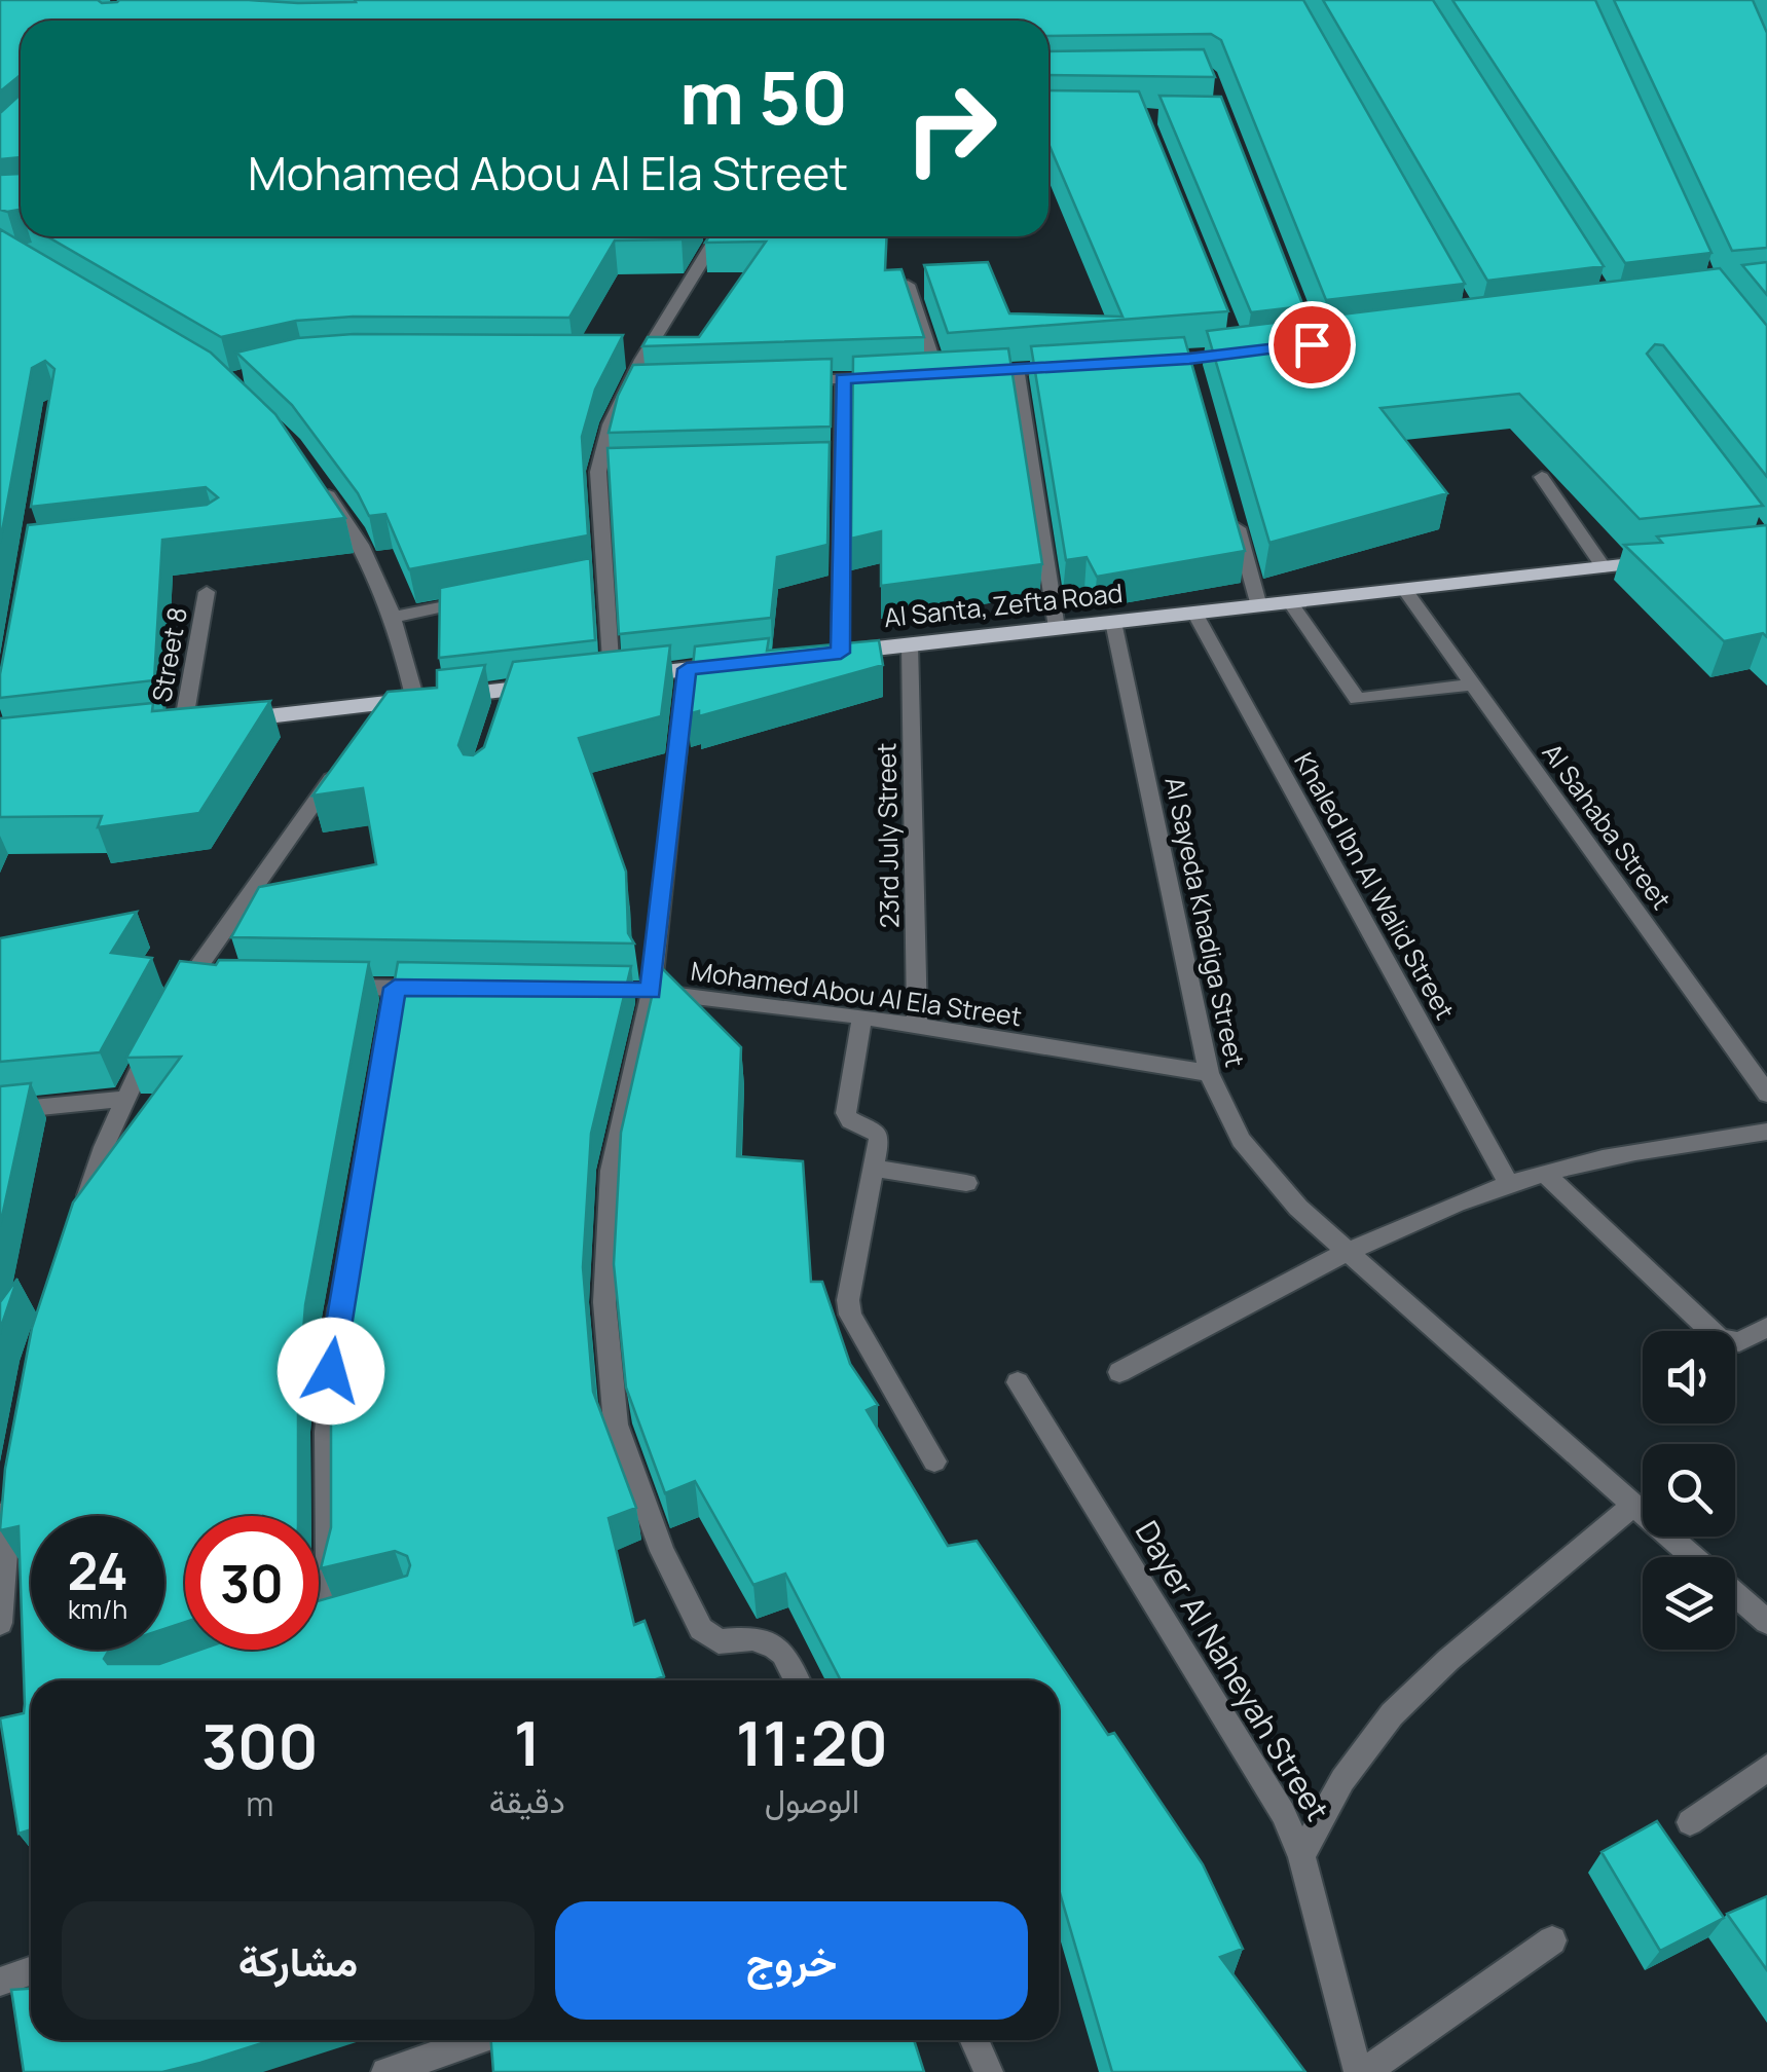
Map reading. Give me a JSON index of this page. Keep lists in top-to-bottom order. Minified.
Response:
{"streets":{"main road":["Al Santa, Zefta Road"],"street":["Street 8","Al Sahaba Street","23rd July Street","Khaled Ibn Al Walid Street","Al Sayeda Khadiga Street","Mohamed Abou Al Ela Street","Dayer Al Naheyah Street"]},"crossings":[["Al Santa, Zefta Road","Al Sahaba Street"],["Al Santa, Zefta Road","23rd July Street"],["Al Santa, Zefta Road","Khaled Ibn Al Walid Street"],["Al Santa, Zefta Road","Al Sayeda Khadiga Street"],["23rd July Street","Mohamed Abou Al Ela Street"],["Al Sayeda Khadiga Street","Mohamed Abou Al Ela Street"]],"page":{"turn":["50 m","Mohamed Abou Al Ela Street"],"speed":"24 km/h","limit":"30","eta":["11:20","الوصول","1","دقيقة","300","m"],"buttons":["خروج","مشاركة"]}}
